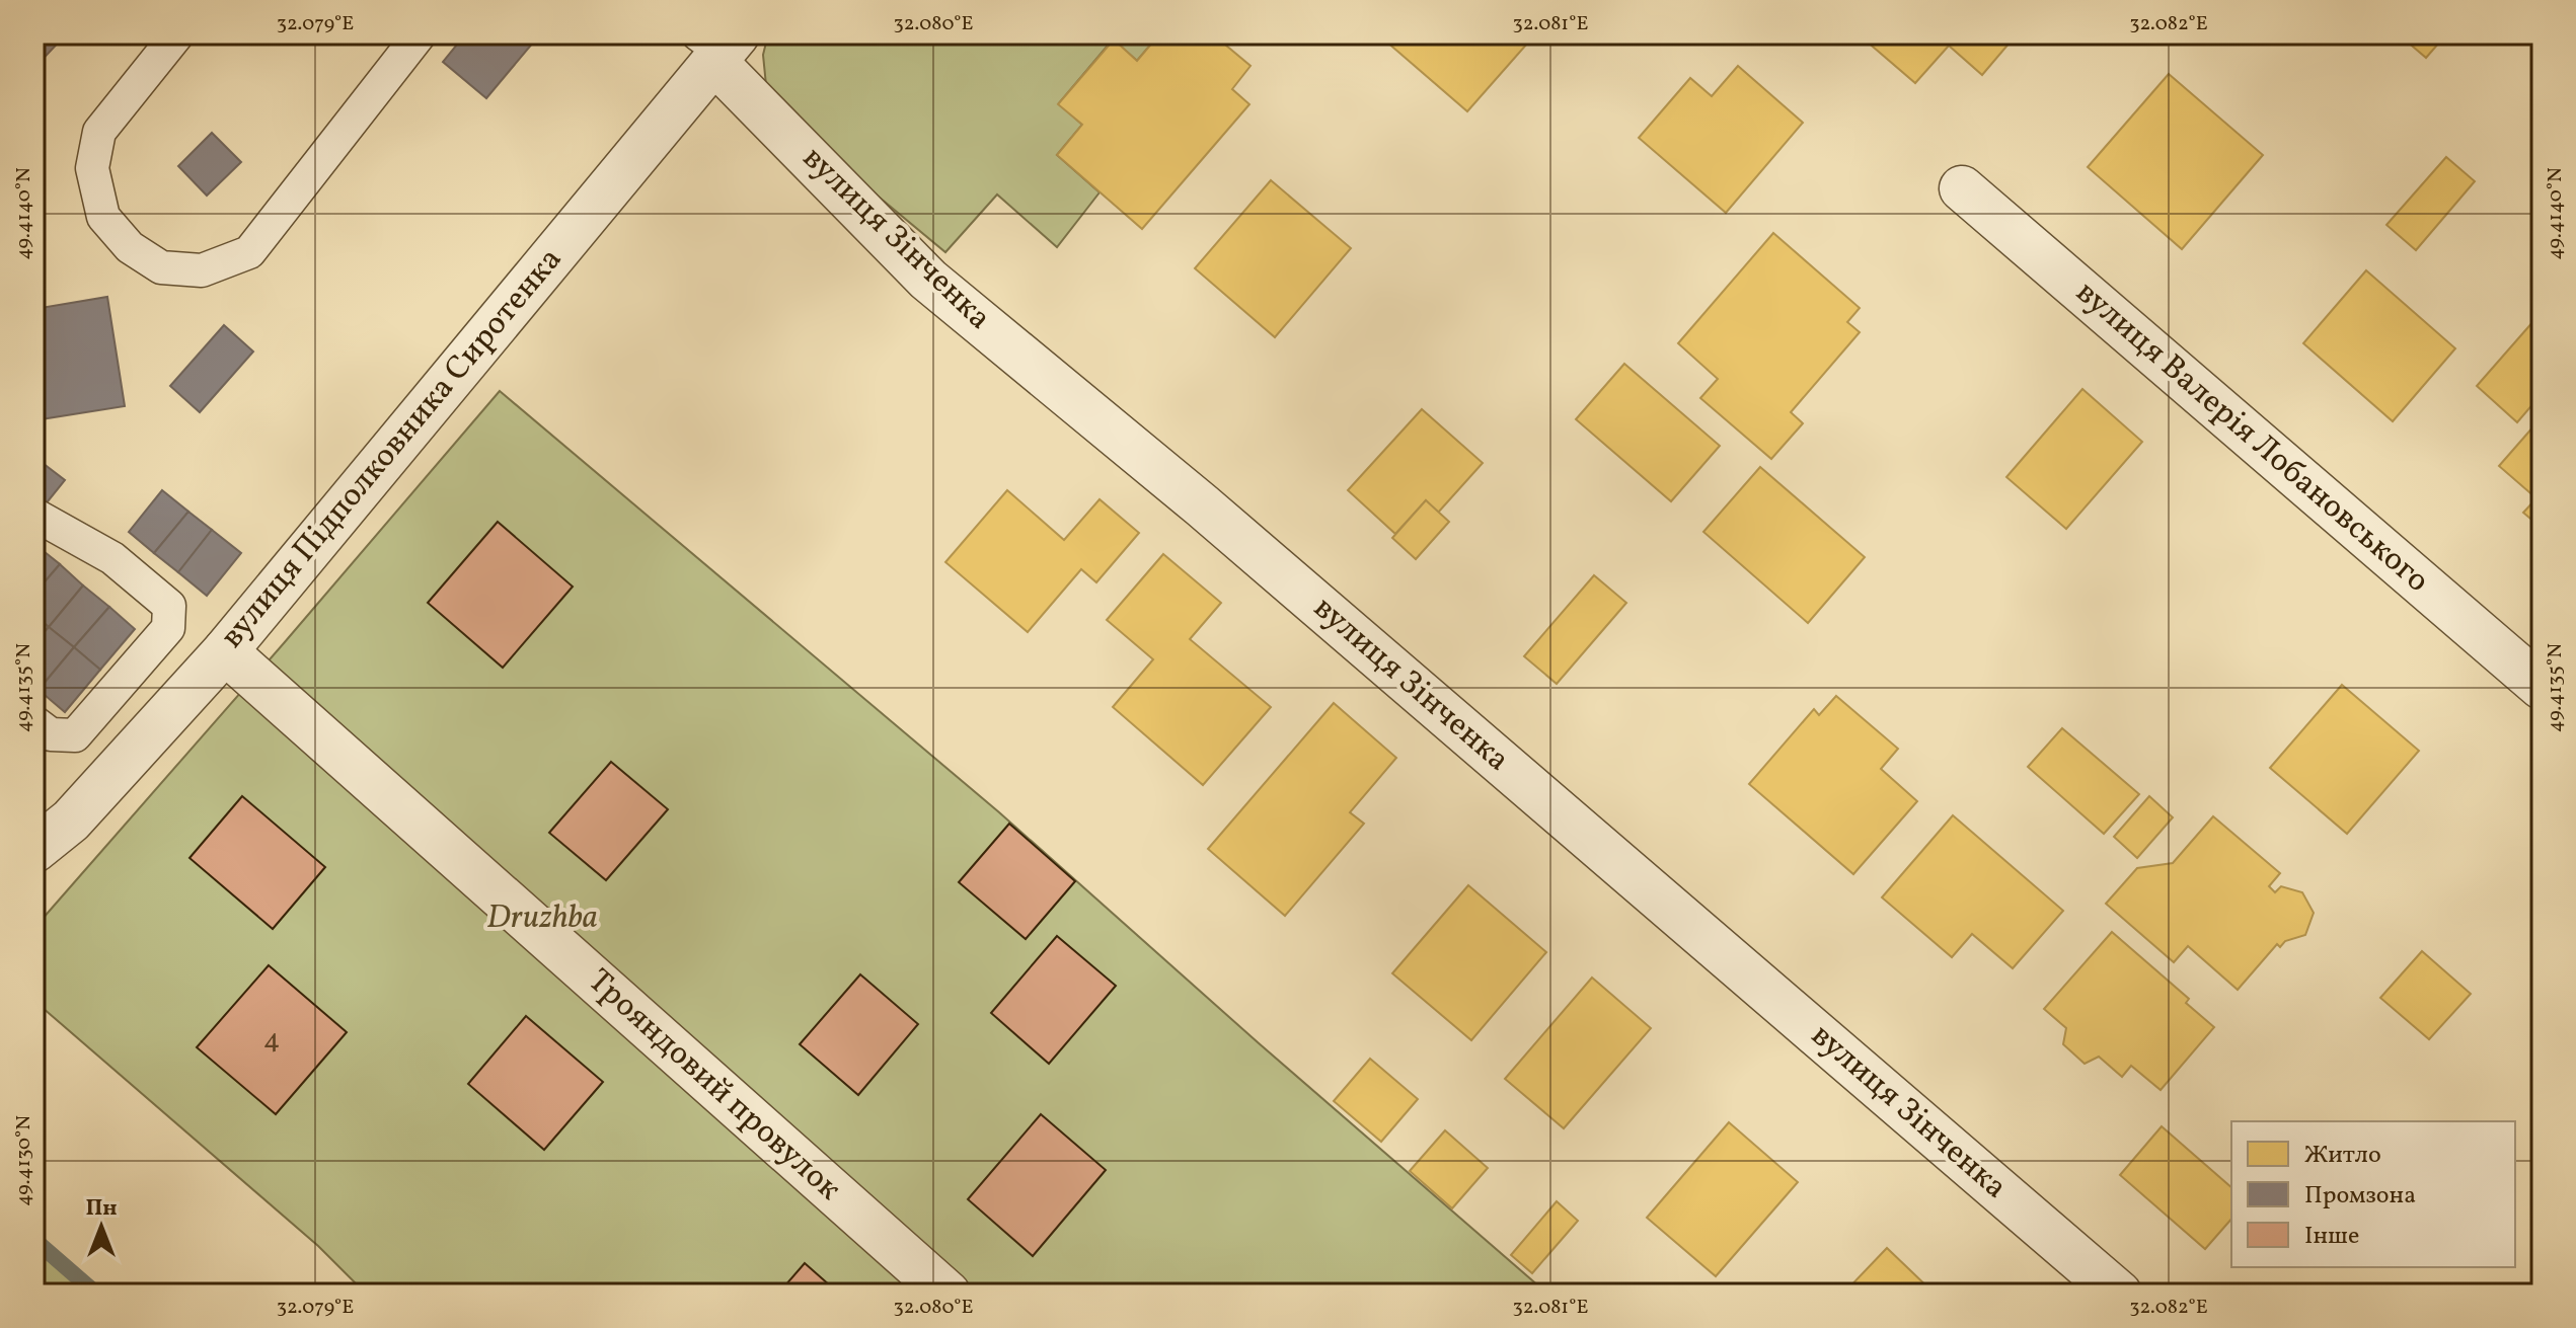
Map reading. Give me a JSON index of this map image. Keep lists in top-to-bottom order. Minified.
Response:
{"streets":{"street":["вулиця Зінченка","вулиця Валерія Лобановського","вулиця Підполковника Сиротенка","Трояндовий провулок"]},"crossings":[["вулиця Зінченка","вулиця Підполковника Сиротенка"],["вулиця Підполковника Сиротенка","Трояндовий провулок"]],"parks":["Druzhba"],"house_numbers":["4"],"legend":["Житло","Промзона","Інше"],"north":"top","coordinates":["32.079°E","32.080°E","32.081°E","32.082°E","49.4140°N","49.4135°N","49.4130°N"]}
